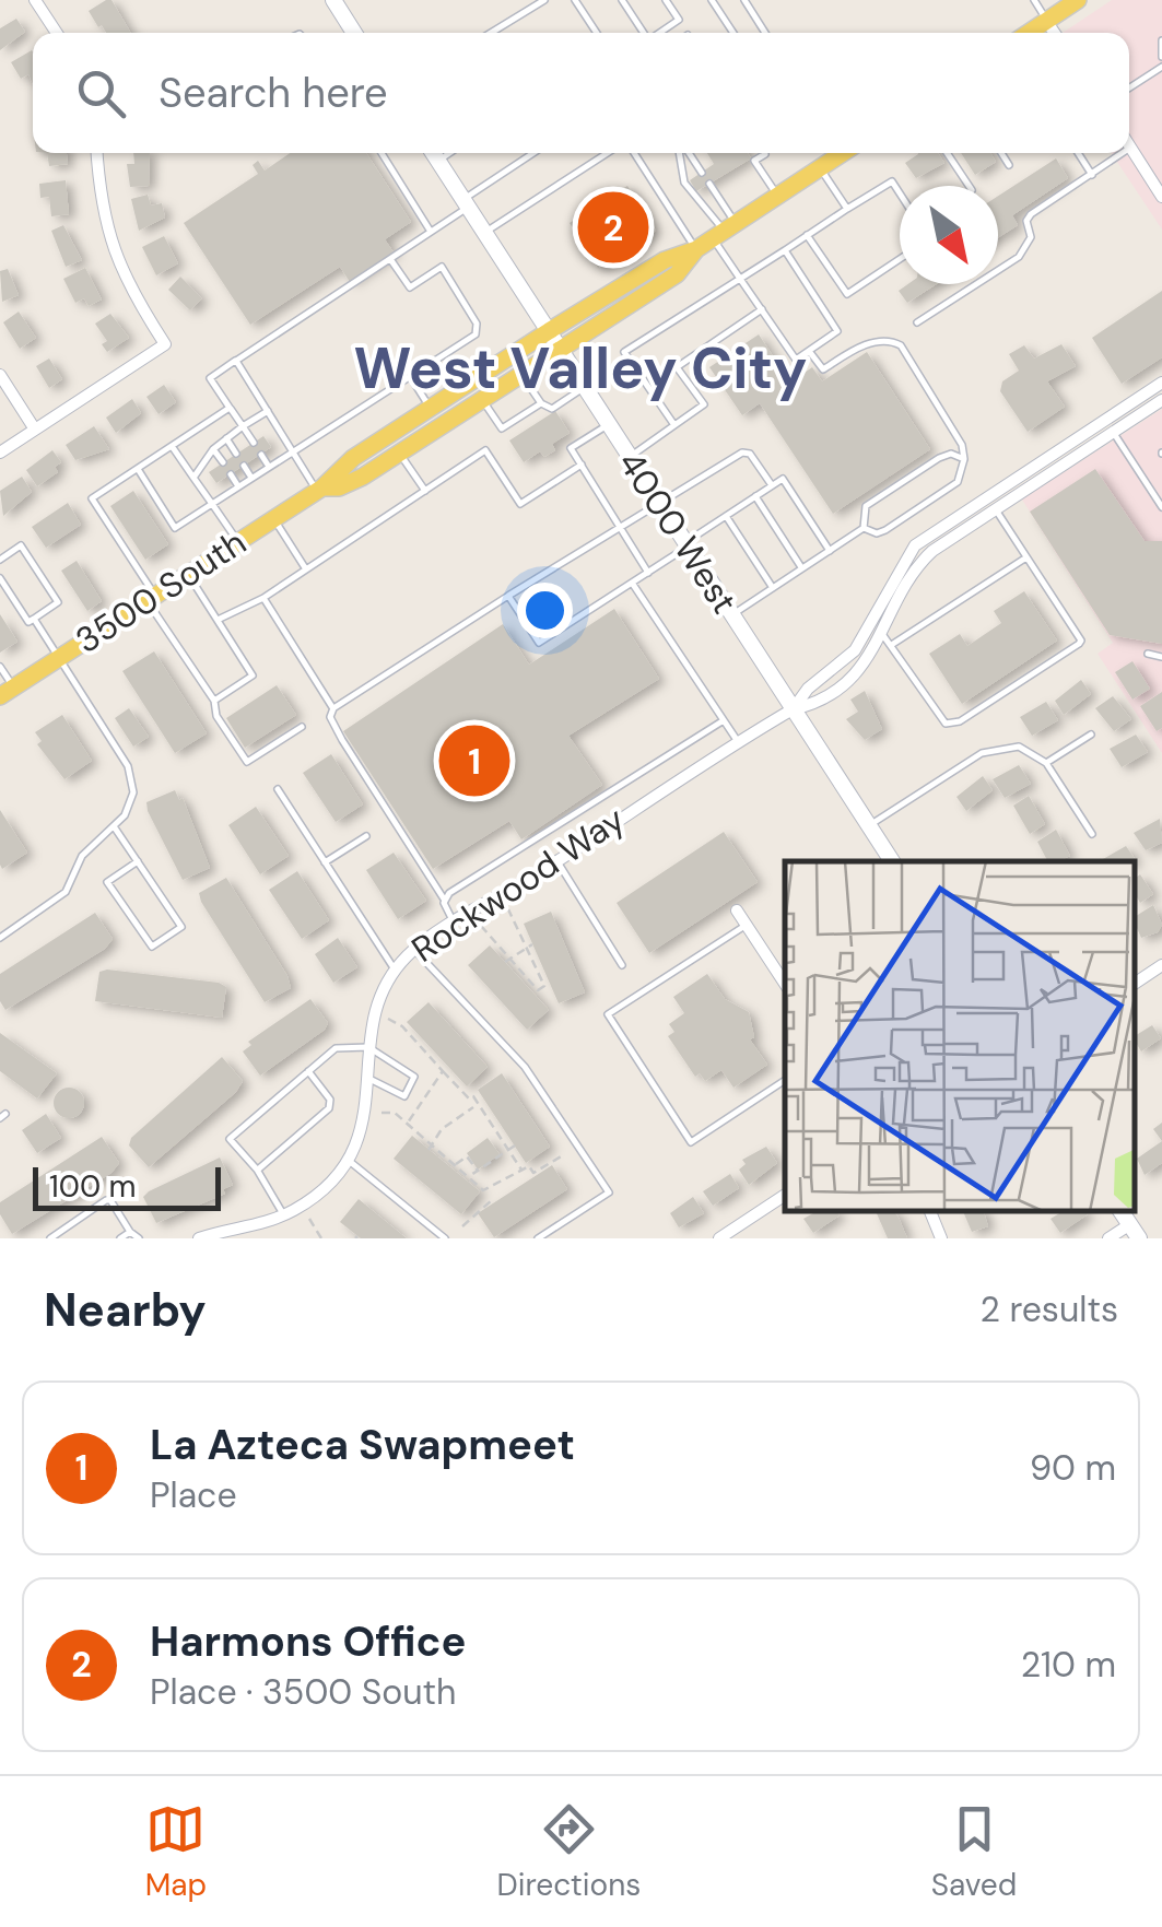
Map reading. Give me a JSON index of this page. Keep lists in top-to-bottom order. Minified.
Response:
{"streets":{"main road":["3500 South"],"street":["4000 West","Rockwood Way"]},"crossings":[["4000 West","3500 South"],["4000 West","Rockwood Way"]],"districts":["West Valley City"],"scale_bar":"100 m","north":"bottom right","page":{"search":"Search here","pins":["2","1"],"scale":"100 m","heading":["Nearby","2 results"],"list":[{"mark":"1","name":"La Azteca Swapmeet","note":"Place","value":"90 m"},{"mark":"2","name":"Harmons Office","note":"Place · 3500 South","value":"210 m"}],"nav":["Map","Directions","Saved"]}}
